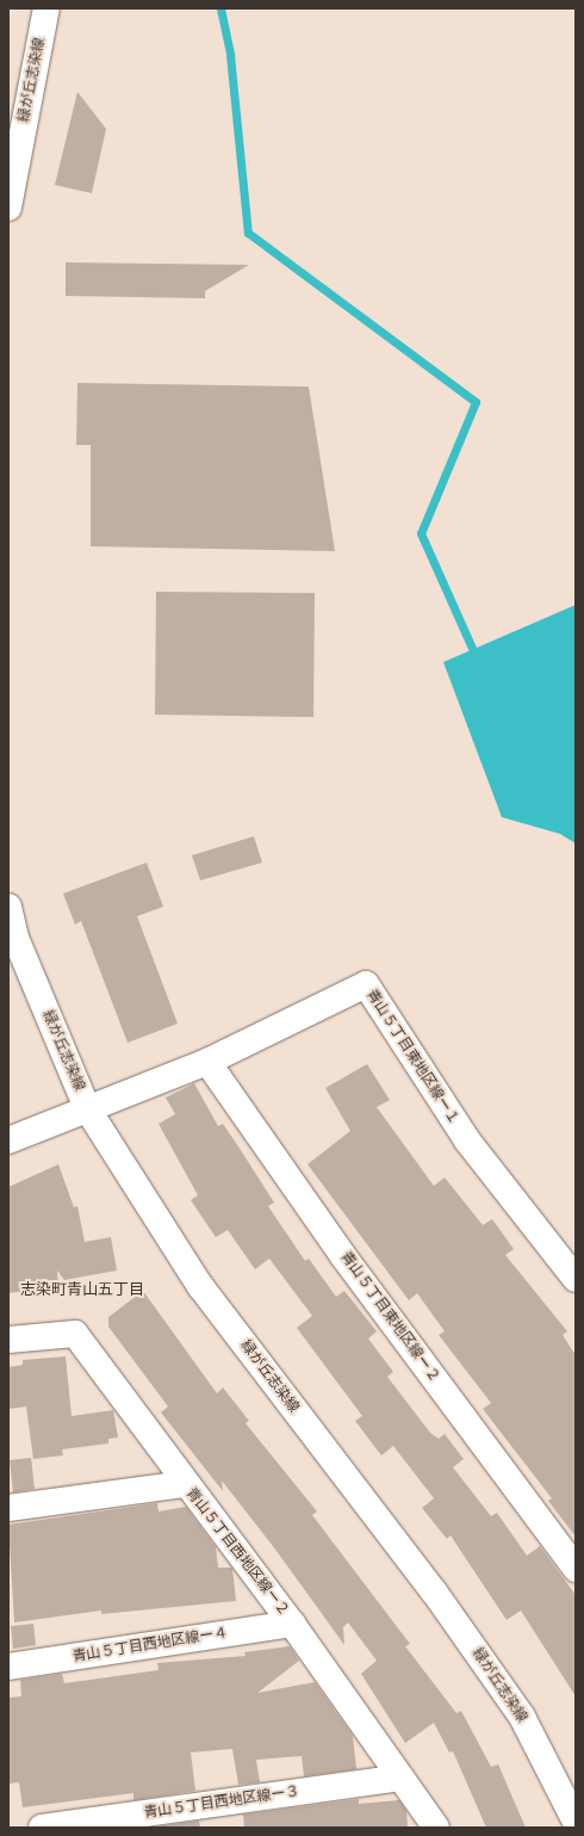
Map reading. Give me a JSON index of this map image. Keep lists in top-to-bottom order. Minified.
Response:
{"streets":{"street":["緑が丘志染線","青山５丁目東地区線ー１","青山５丁目東地区線ー２","青山５丁目西地区線ー２","青山５丁目西地区線ー４","青山５丁目西地区線ー３"]},"crossings":[["緑が丘志染線","青山５丁目東地区線ー１"],["青山５丁目東地区線ー１","青山５丁目東地区線ー２"],["青山５丁目西地区線ー２","青山５丁目西地区線ー４"],["青山５丁目西地区線ー２","青山５丁目西地区線ー３"]],"districts":["志染町青山五丁目"]}
